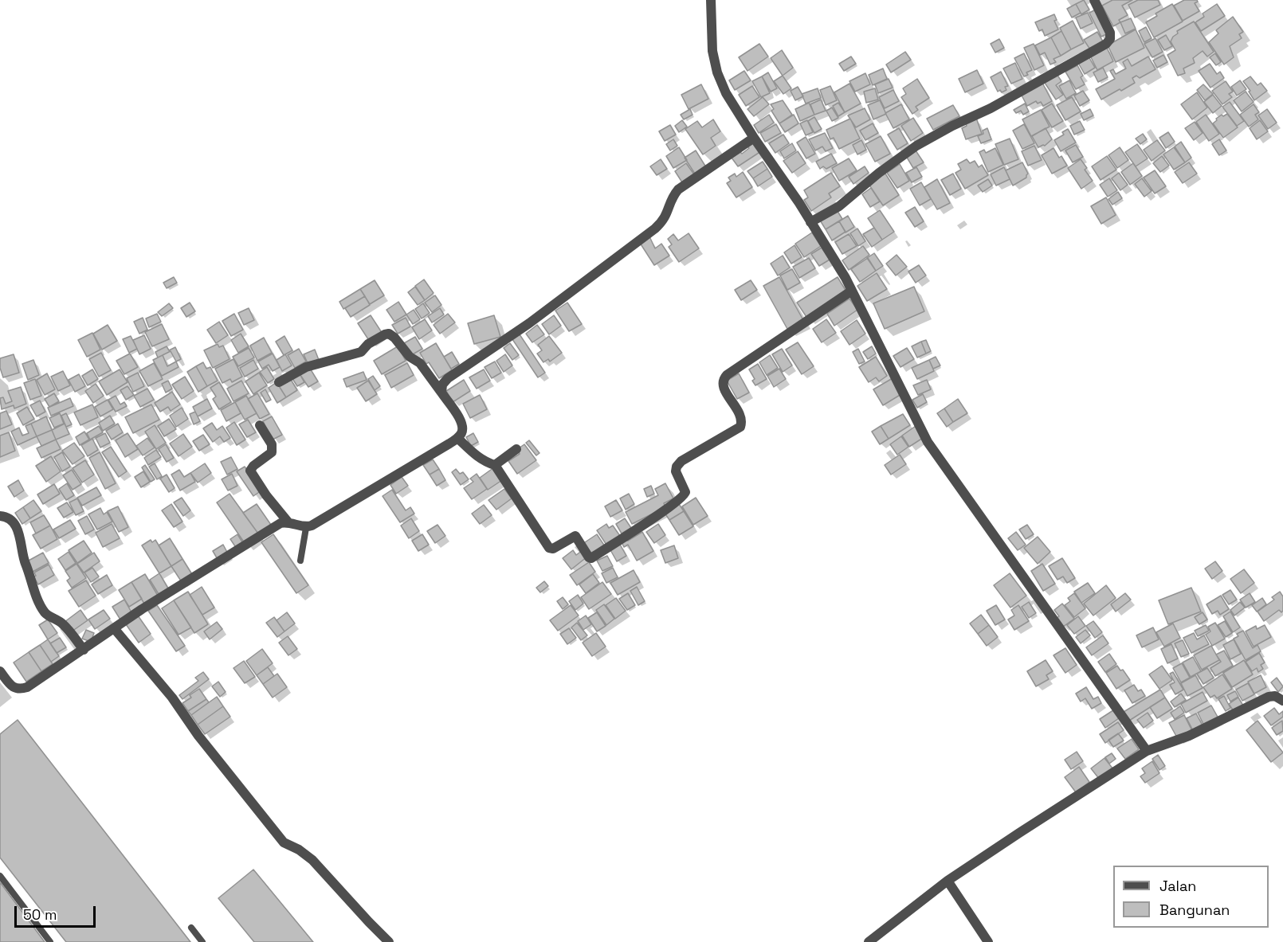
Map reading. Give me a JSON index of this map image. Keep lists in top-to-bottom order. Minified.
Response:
{"legend":["Jalan","Bangunan"],"scale_bar":"50 m"}
